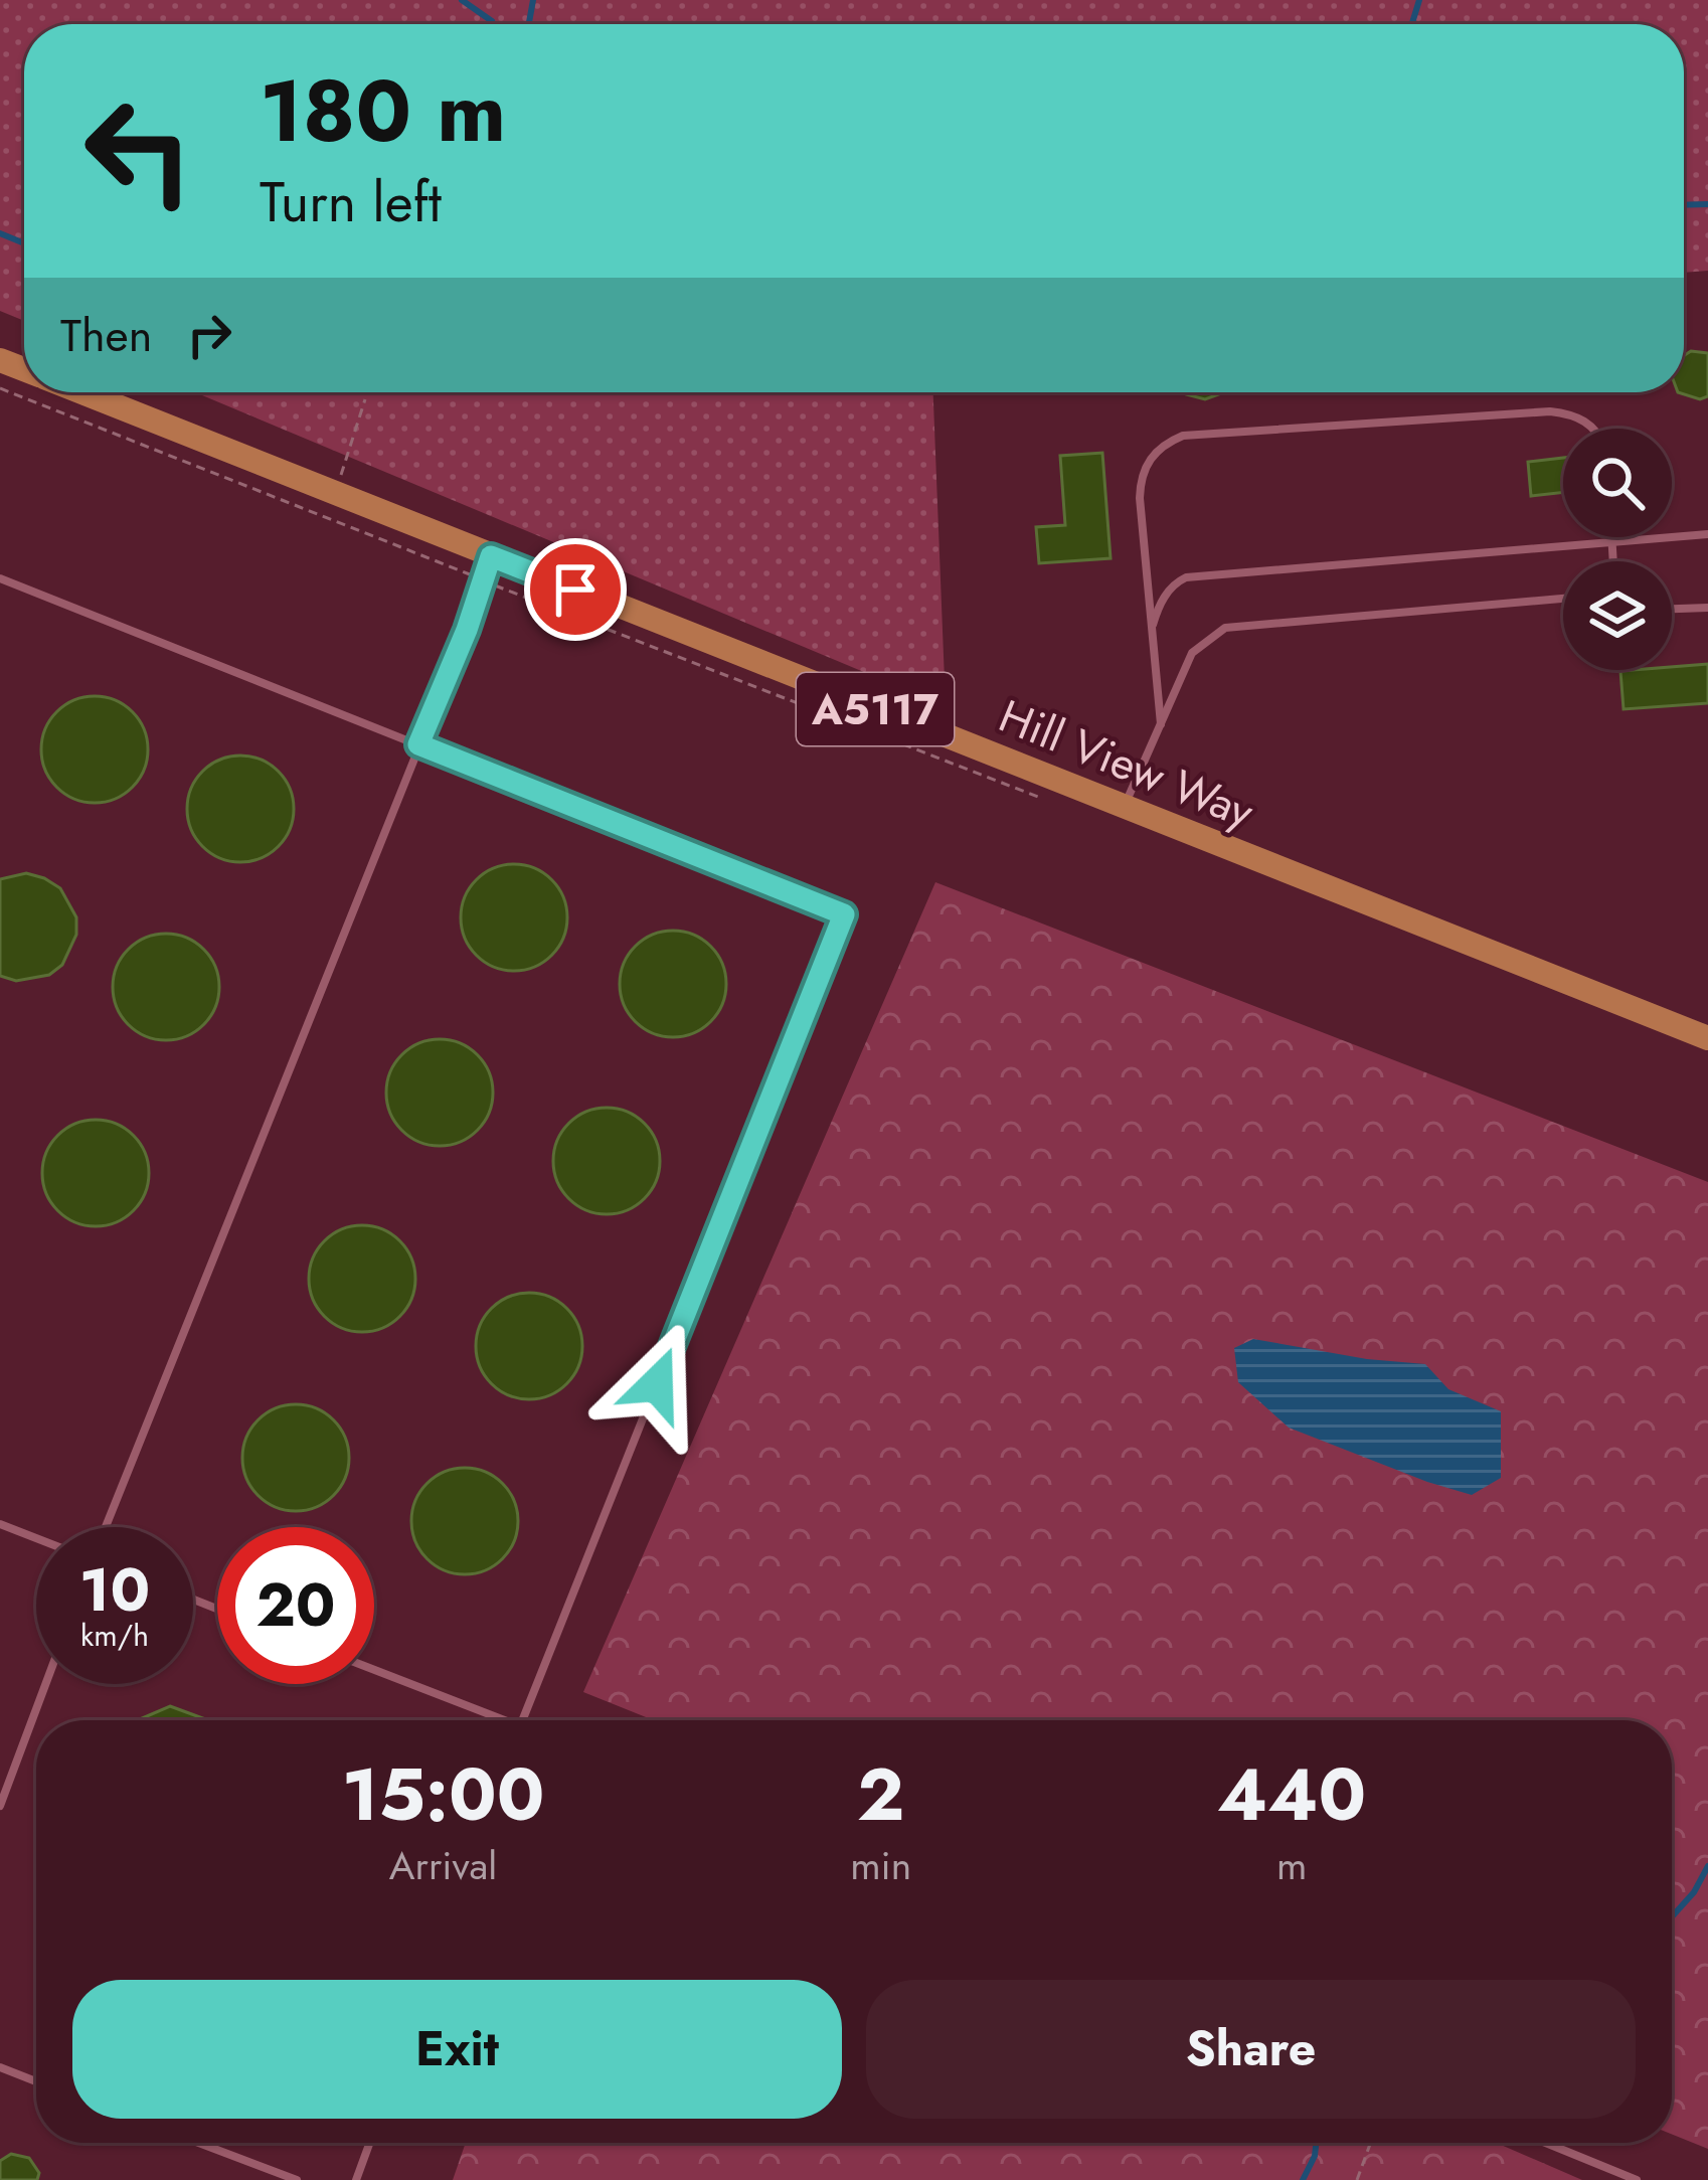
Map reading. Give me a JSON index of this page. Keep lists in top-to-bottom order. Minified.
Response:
{"streets":{"main road":["A5117","Hill View Way"]},"page":{"turn":["180 m","Turn left"],"then":"Then","speed":"10 km/h","limit":"20","eta":["15:00","Arrival","2","min","440","m"],"buttons":["Exit","Share"]}}
